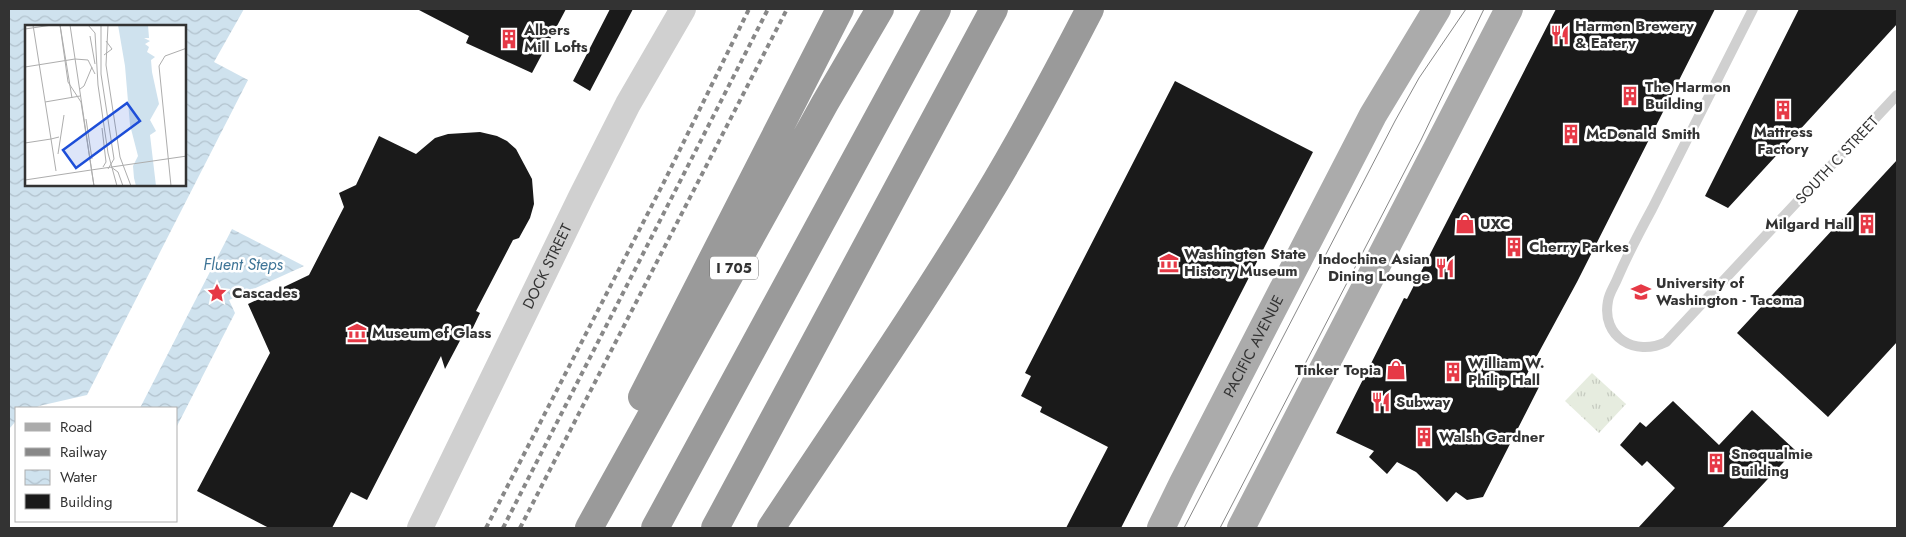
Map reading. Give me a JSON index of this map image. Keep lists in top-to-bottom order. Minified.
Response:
{"streets":{"highway":["I 705"],"main road":["PACIFIC AVENUE"],"street":["DOCK STREET"],"lane":["SOUTH C STREET"]},"water":["Fluent Steps"],"places":{"restaurant":["Harmon Brewery & Eatery","Indochine Asian Dining Lounge","Subway"],"building":["Albers Mill Lofts","The Harmon Building","Mattress Factory","McDonald Smith","Milgard Hall","Cherry Parkes","William W. Philip Hall","Walsh Gardner","Snoqualmie Building"],"shop":["UXC","Tinker Topia"],"museum":["Washington State History Museum","Museum of Glass"],"school or university":["University of Washington - Tacoma"],"place":["Cascades"]},"legend":["Road","Railway","Water","Building"]}
